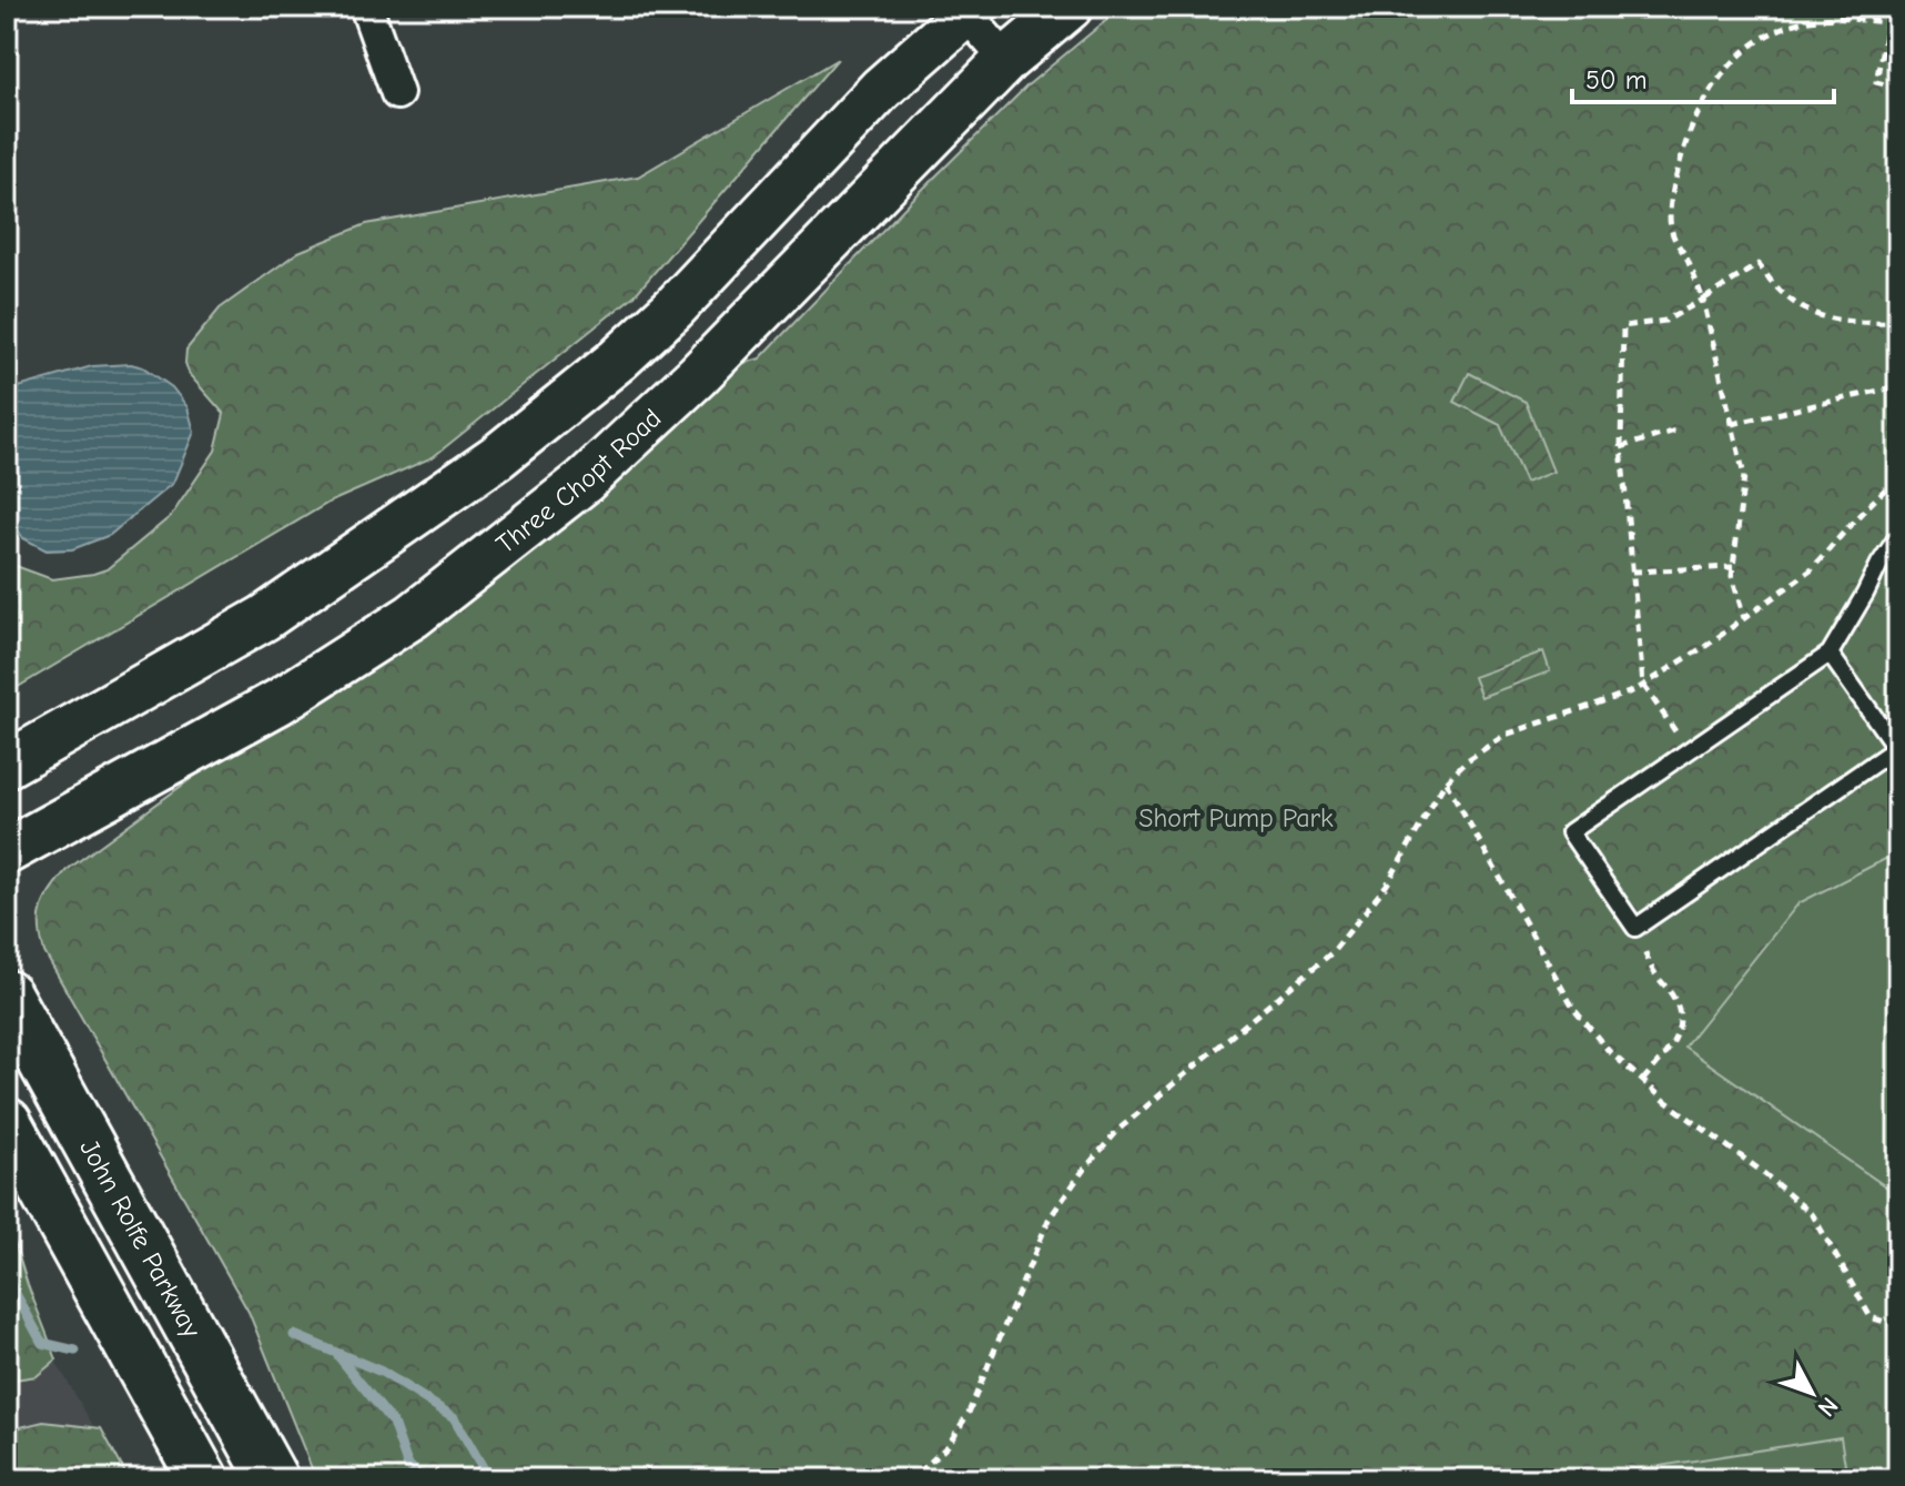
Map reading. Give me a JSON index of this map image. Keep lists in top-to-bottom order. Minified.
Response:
{"streets":{"main road":["Three Chopt Road","John Rolfe Parkway"]},"parks":["Short Pump Park"],"scale_bar":"50 m","north":"bottom right"}
